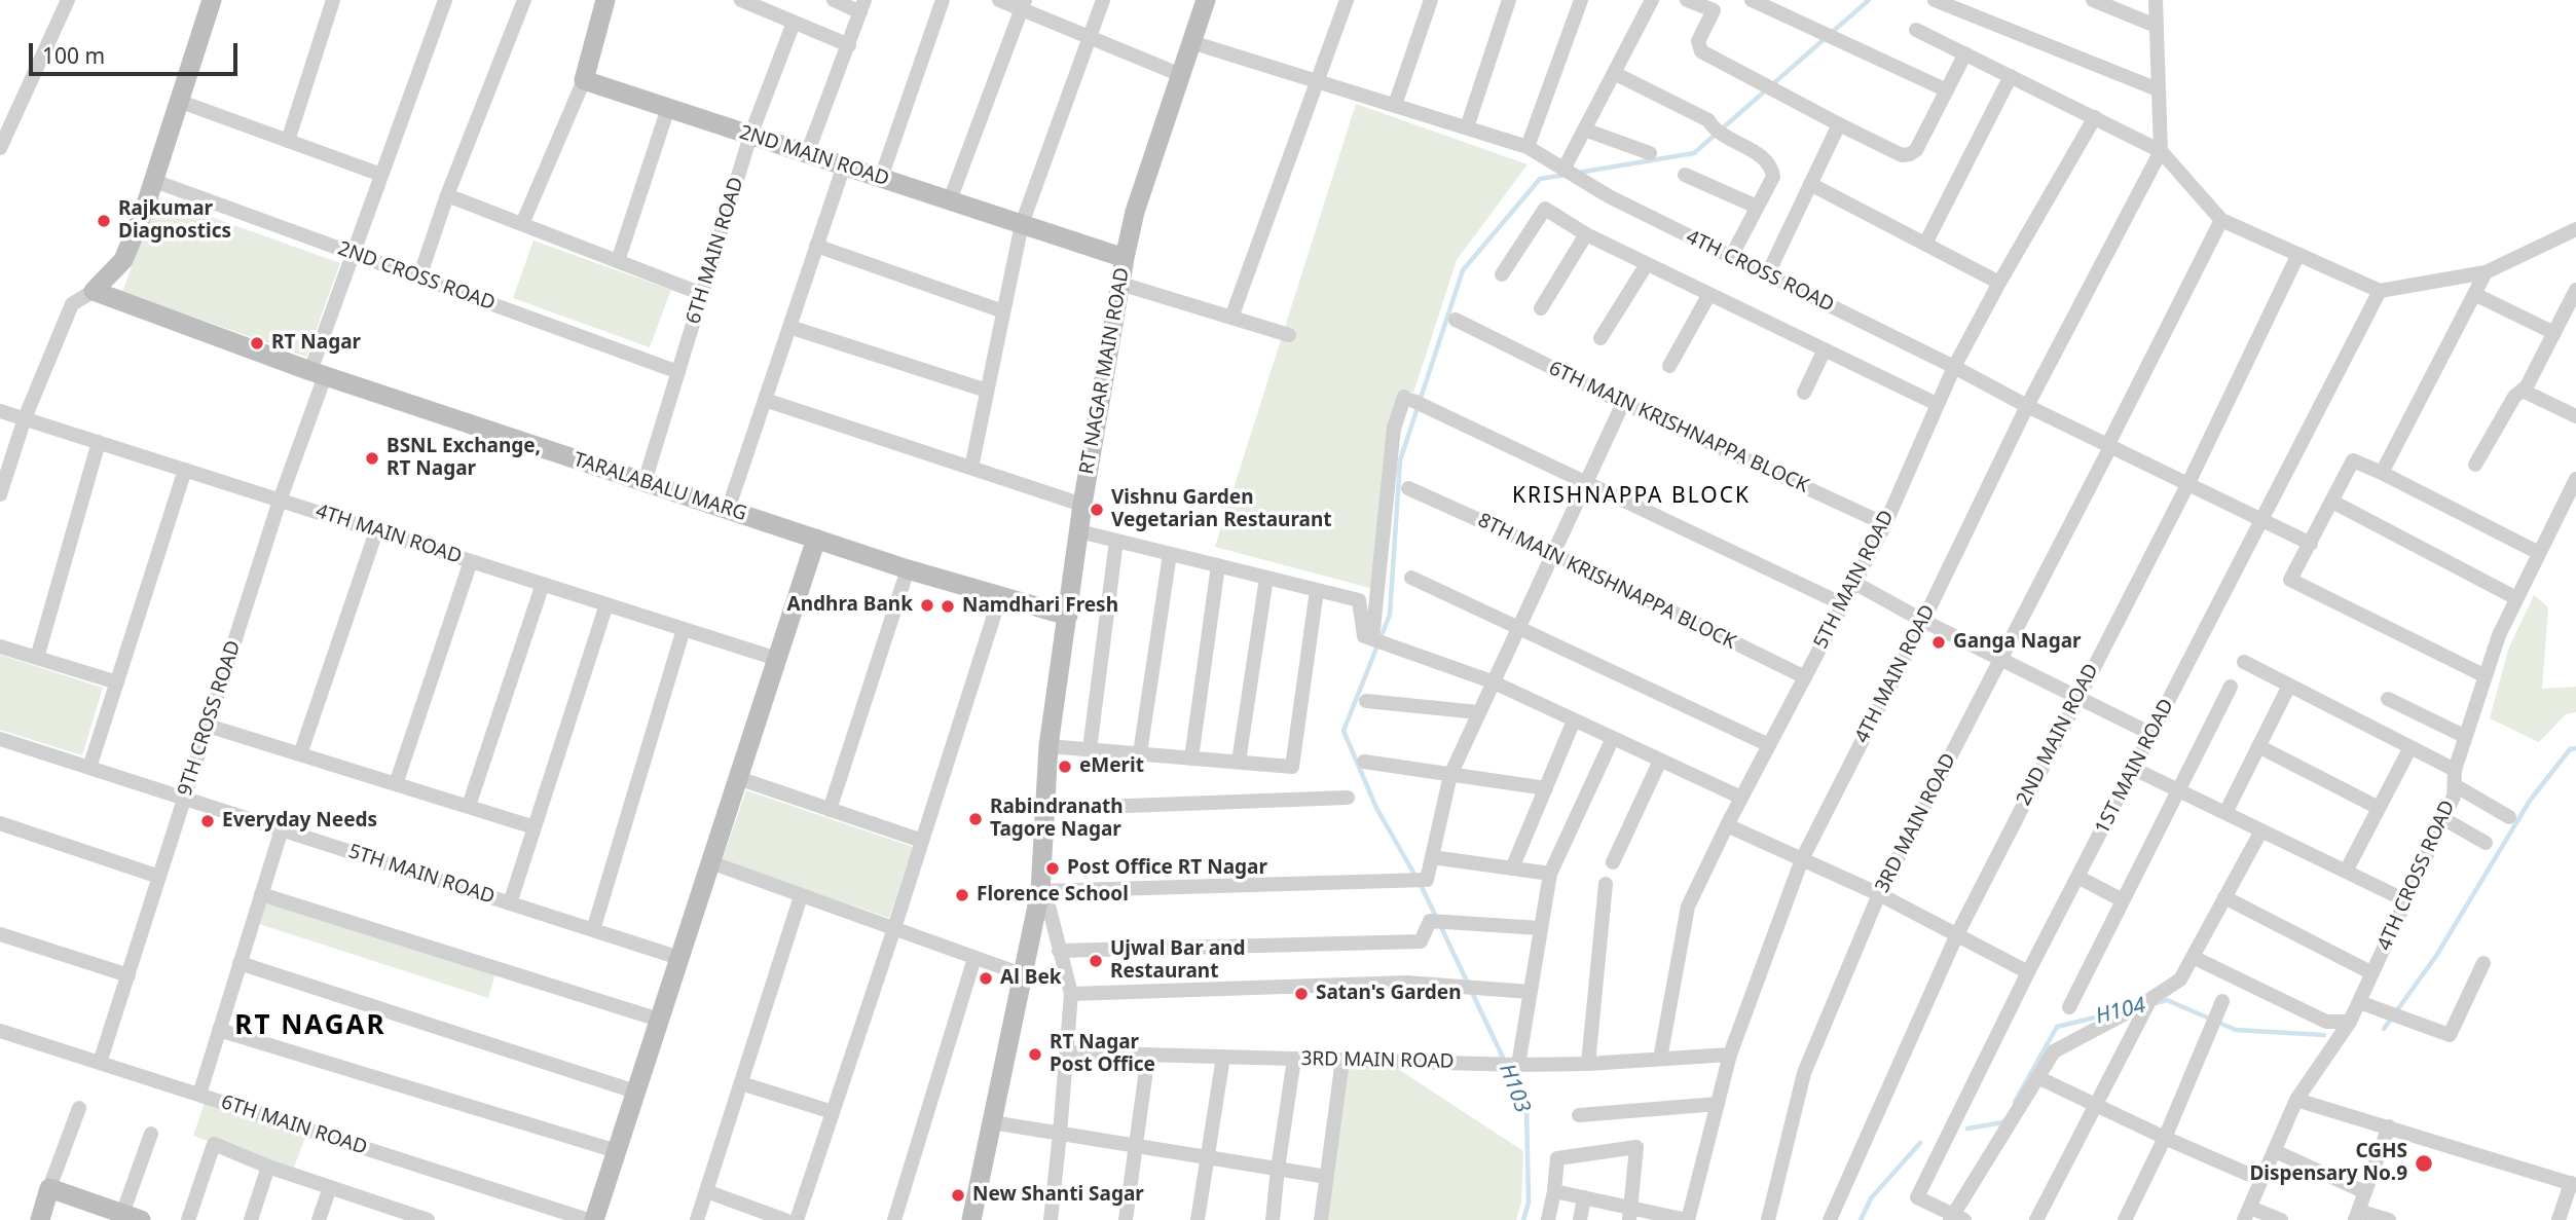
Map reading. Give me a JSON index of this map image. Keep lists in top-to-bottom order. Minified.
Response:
{"streets":{"street":["2ND MAIN ROAD","6TH MAIN ROAD","4TH CROSS ROAD","2ND CROSS ROAD","RT NAGAR MAIN ROAD","6TH MAIN KRISHNAPPA BLOCK","TARALABALU MARG","4TH MAIN ROAD","5TH MAIN ROAD","8TH MAIN KRISHNAPPA BLOCK","9TH CROSS ROAD","1ST MAIN ROAD","3RD MAIN ROAD"]},"crossings":[["2ND MAIN ROAD","6TH MAIN ROAD"],["2ND MAIN ROAD","4TH CROSS ROAD"],["2ND MAIN ROAD","RT NAGAR MAIN ROAD"],["6TH MAIN ROAD","2ND CROSS ROAD"],["6TH MAIN ROAD","TARALABALU MARG"],["6TH MAIN ROAD","9TH CROSS ROAD"],["4TH CROSS ROAD","RT NAGAR MAIN ROAD"],["4TH CROSS ROAD","4TH MAIN ROAD"],["4TH CROSS ROAD","5TH MAIN ROAD"],["4TH CROSS ROAD","1ST MAIN ROAD"],["4TH CROSS ROAD","3RD MAIN ROAD"],["2ND CROSS ROAD","9TH CROSS ROAD"],["RT NAGAR MAIN ROAD","TARALABALU MARG"],["6TH MAIN KRISHNAPPA BLOCK","5TH MAIN ROAD"],["TARALABALU MARG","9TH CROSS ROAD"],["4TH MAIN ROAD","9TH CROSS ROAD"],["4TH MAIN ROAD","3RD MAIN ROAD"],["5TH MAIN ROAD","8TH MAIN KRISHNAPPA BLOCK"],["5TH MAIN ROAD","9TH CROSS ROAD"],["5TH MAIN ROAD","3RD MAIN ROAD"]],"districts":["KRISHNAPPA BLOCK","RT NAGAR"],"water":["H104","H103"],"places":["Rajkumar Diagnostics","RT Nagar","BSNL Exchange, RT Nagar","Vishnu Garden Vegetarian Restaurant","Andhra Bank","Namdhari Fresh","Ganga Nagar","eMerit","Rabindranath Tagore Nagar","Everyday Needs","Post Office RT Nagar","Florence School","Ujwal Bar and Restaurant","Al Bek","Satan's Garden","RT Nagar Post Office","CGHS Dispensary No.9","New Shanti Sagar"],"scale_bar":"100 m"}
